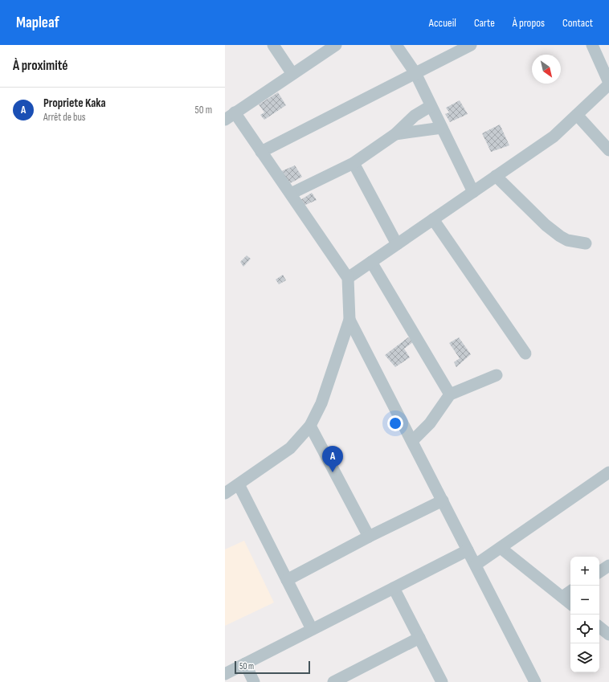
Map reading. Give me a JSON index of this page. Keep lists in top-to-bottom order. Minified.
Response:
{"scale_bar":"50 m","north":"bottom right","page":{"header":"Mapleaf","nav":["Accueil","Carte","À propos","Contact"],"heading":"À proximité","list":[{"mark":"A","name":"Propriete Kaka","note":"Arrêt de bus","value":"50 m"}],"pins":"A","map_buttons":["+","−"],"scale":"50 m"}}
